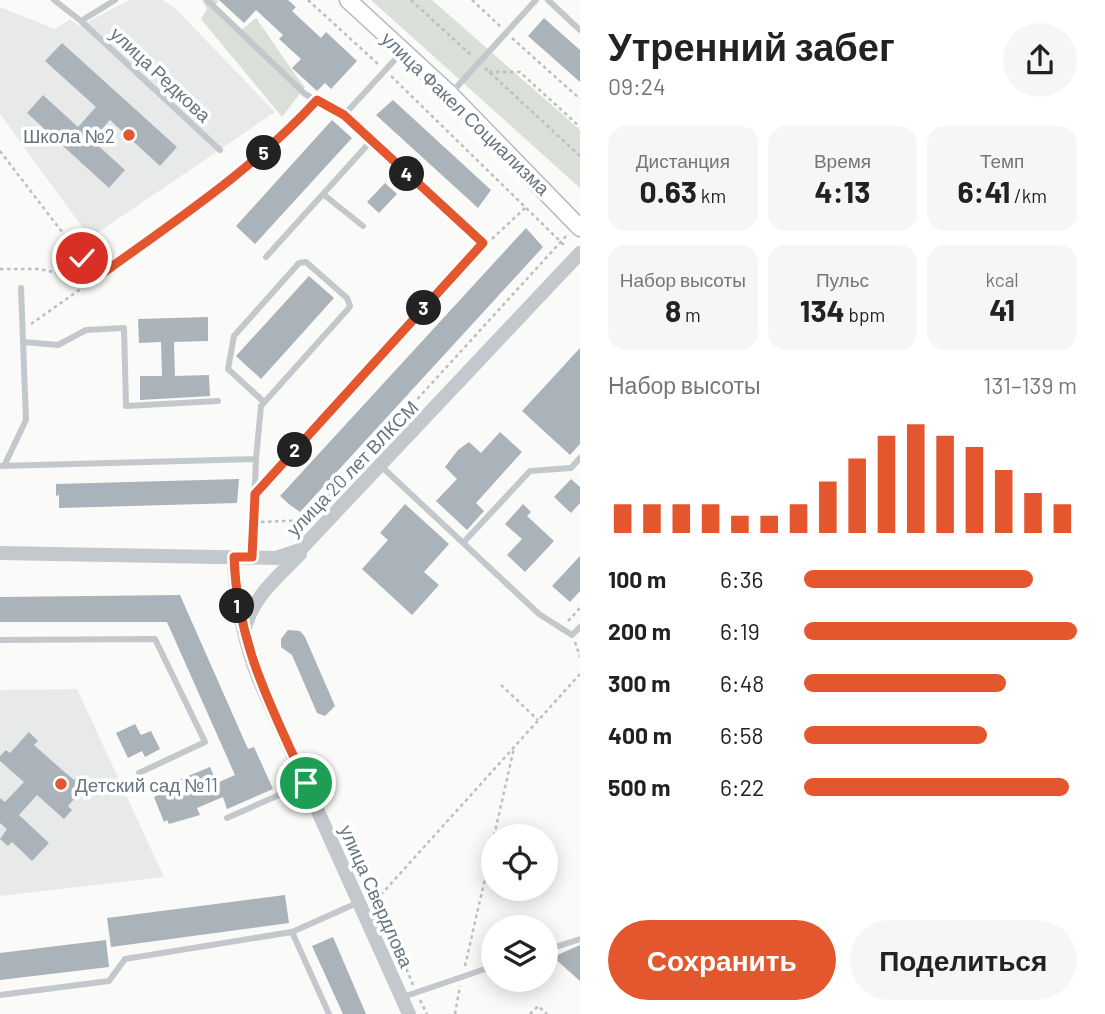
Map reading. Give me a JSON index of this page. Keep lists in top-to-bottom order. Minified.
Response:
{"streets":{"main road":["улица Факел Социализма"],"street":["улица 20 лет ВЛКСМ","улица Свердлова"],"lane":["улица Редкова"]},"crossings":[["улица 20 лет ВЛКСМ","улица Свердлова"]],"places":["Школа №2","Детский сад №11"],"page":{"heading":["Утренний забег","09:24"],"stats":[["Дистанция","0.63 km"],["Время","4:13"],["Темп","6:41 /km"],["Набор высоты","8 m"],["Пульс","134 bpm"],["kcal","41"]],"pins":["5","4","3","2","1"],"chart":["Набор высоты","131–139 m"],"list":[{"name":"100 m","note":"6:36"},{"name":"200 m","note":"6:19"},{"name":"300 m","note":"6:48"},{"name":"400 m","note":"6:58"},{"name":"500 m","note":"6:22"}],"buttons":["Сохранить","Поделиться"]}}
